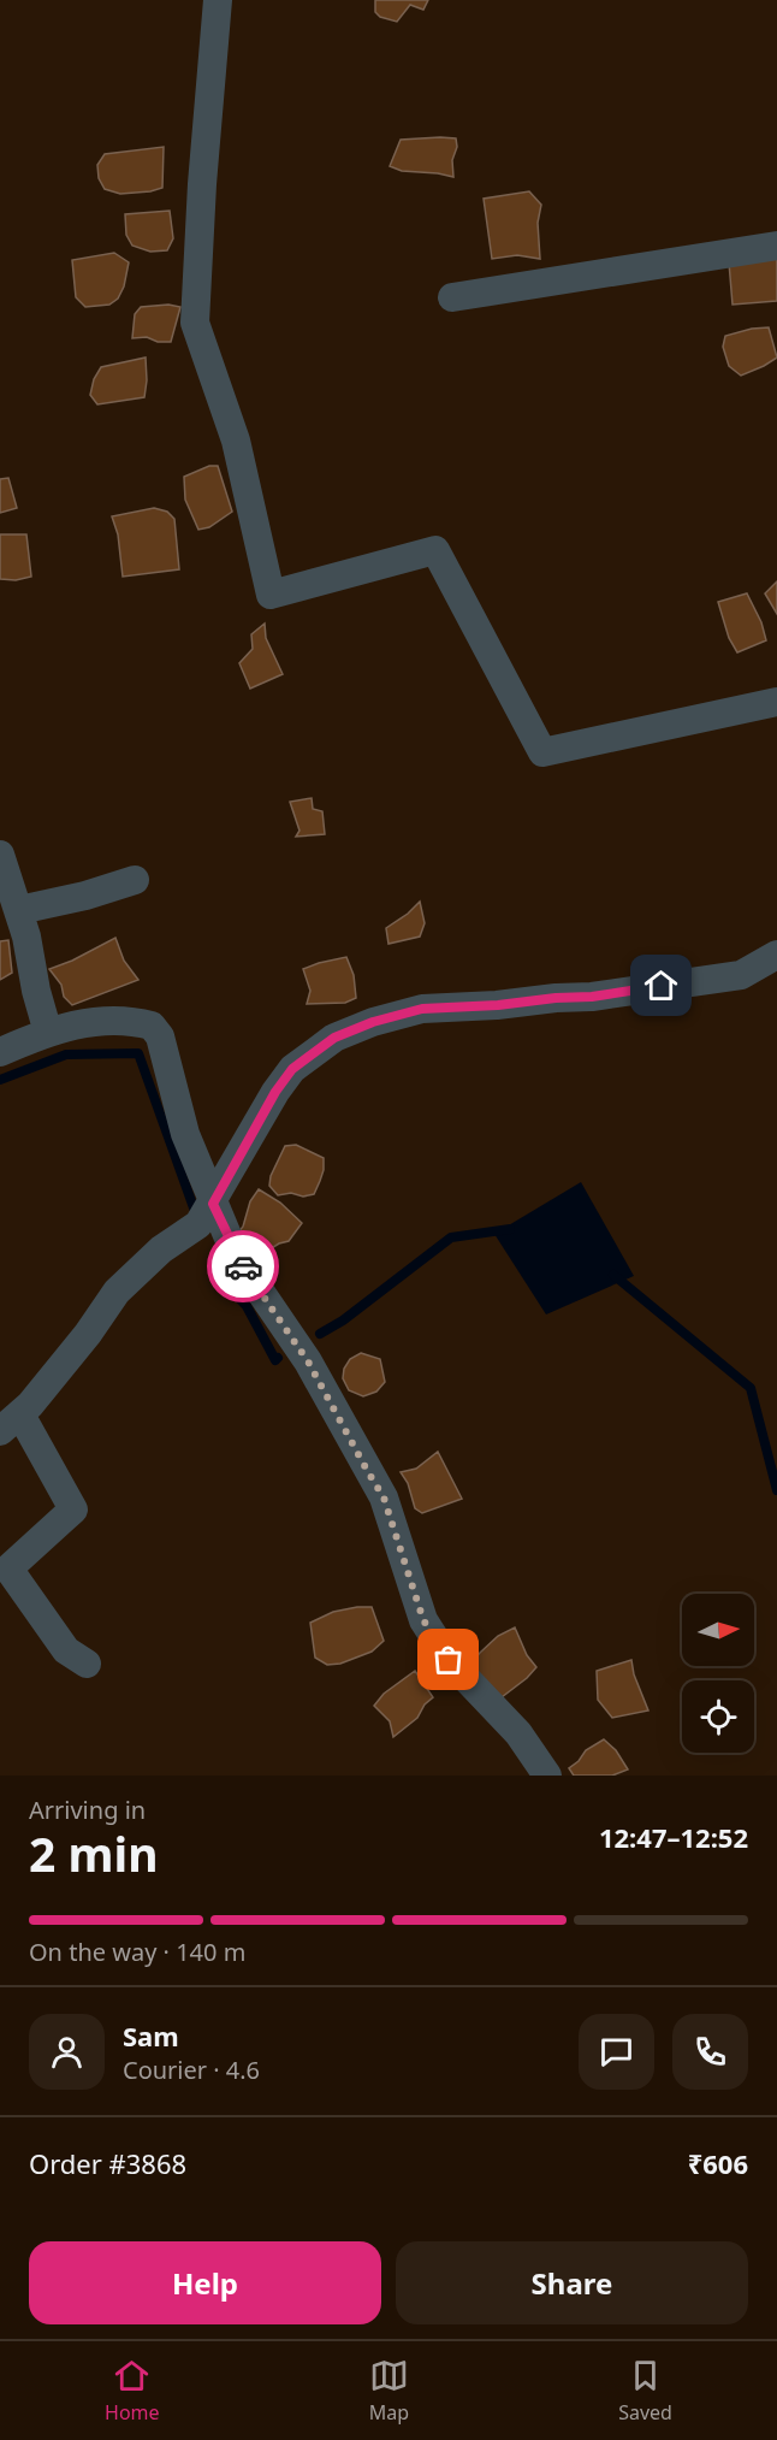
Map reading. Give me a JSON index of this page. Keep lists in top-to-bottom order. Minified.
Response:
{"north":"right","page":{"heading":["2 min","Arriving in","12:47–12:52"],"panel":["Sam","Courier · 4.6","Order #3868","₹606"],"bar":"On the way · 140 m","buttons":["Help","Share"],"tabs":["Home","Map","Saved"]}}
